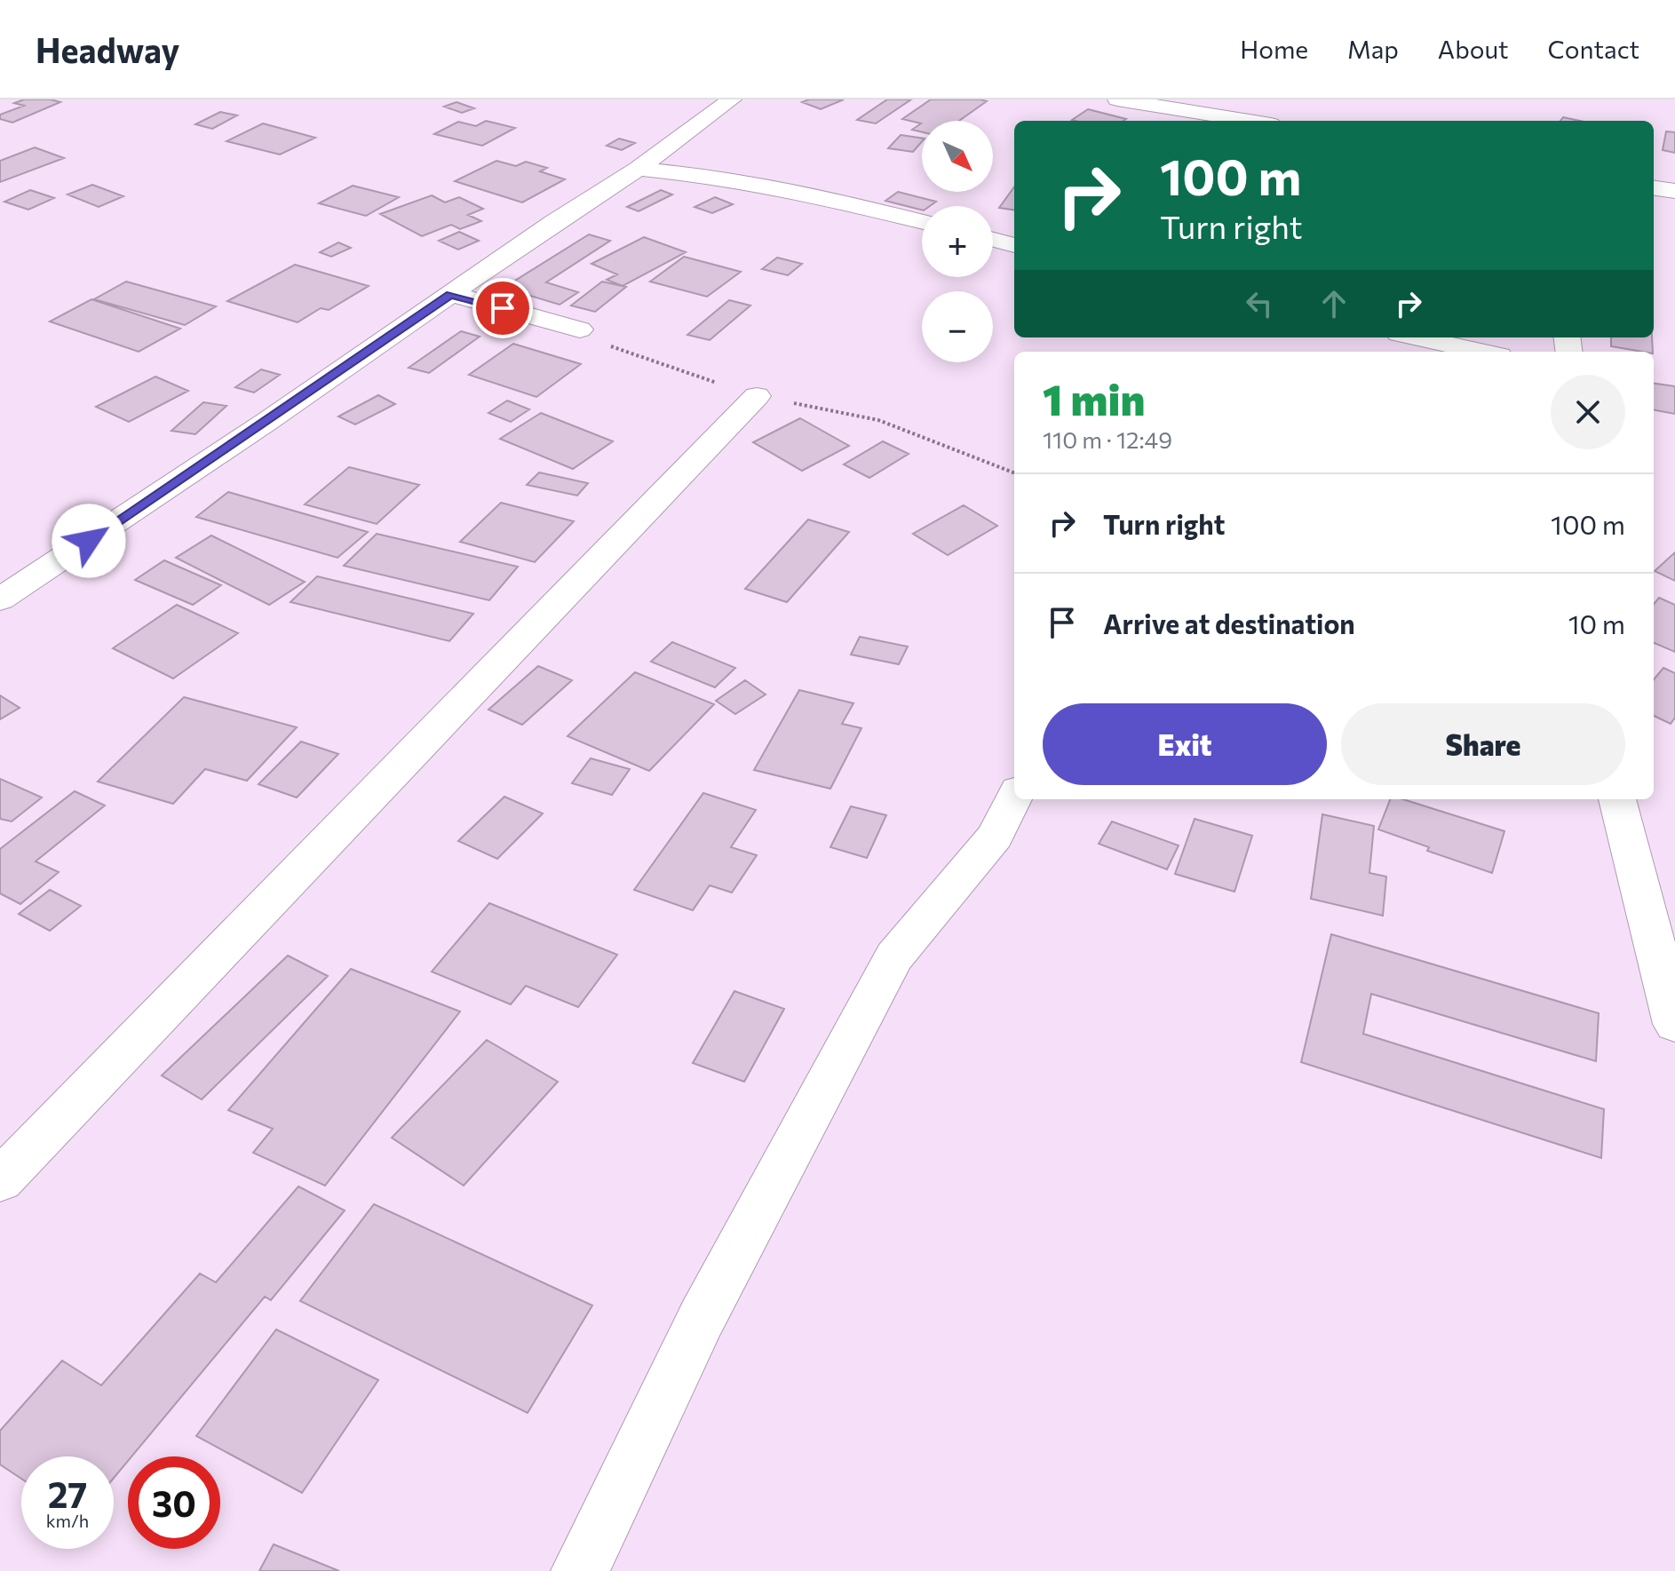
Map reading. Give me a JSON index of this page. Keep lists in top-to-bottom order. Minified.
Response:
{"north":"bottom right","page":{"header":"Headway","nav":["Home","Map","About","Contact"],"map_buttons":["+","−"],"turn":["100 m","Turn right"],"heading":["1 min","110 m · 12:49"],"list":[{"name":"Turn right","value":"100 m"},{"name":"Arrive at destination","value":"10 m"}],"buttons":["Exit","Share"],"speed":"27 km/h","limit":"30"}}
